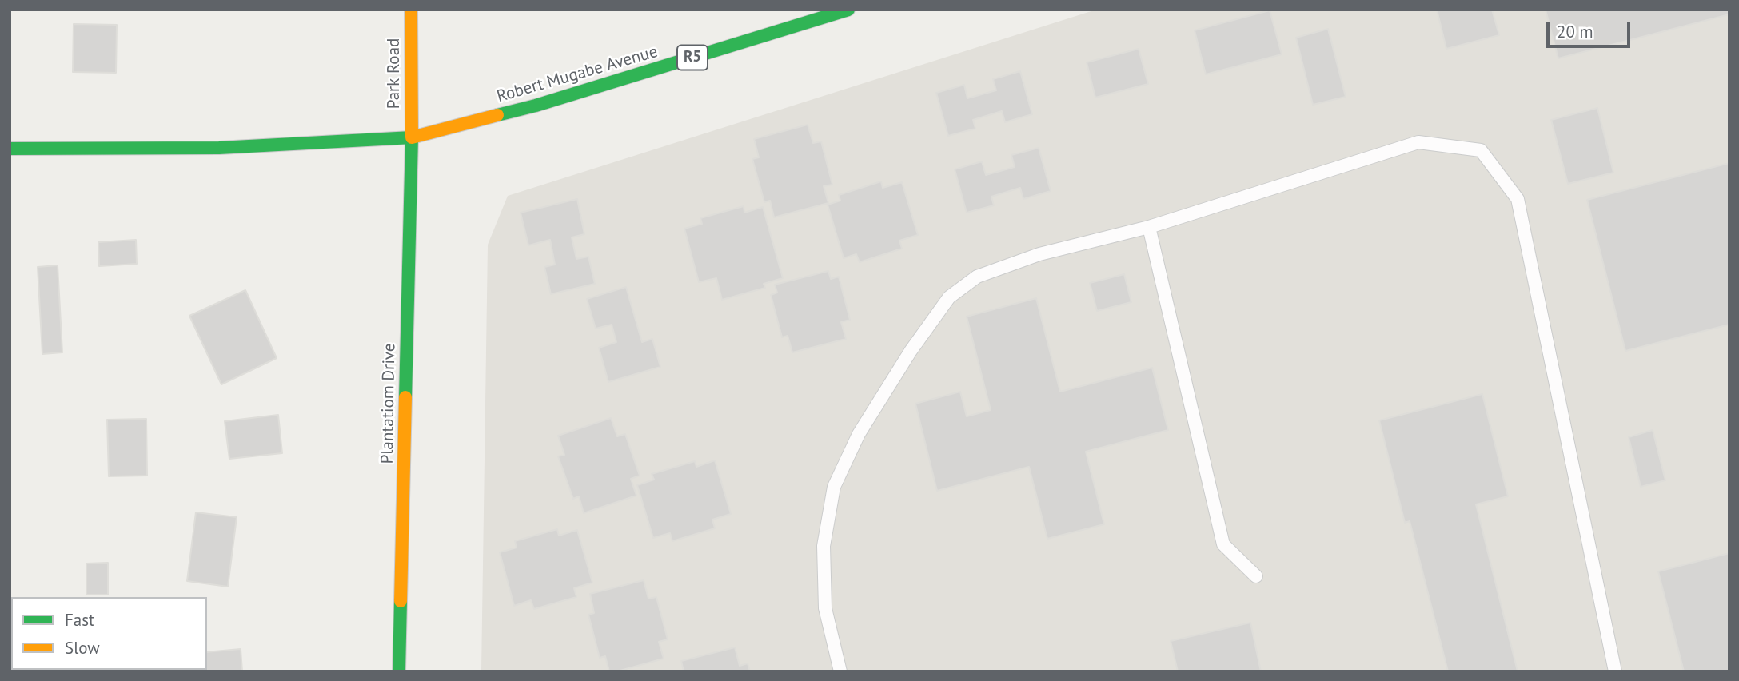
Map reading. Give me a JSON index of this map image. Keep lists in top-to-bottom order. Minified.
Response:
{"streets":{"main road":["R5","Park Road","Robert Mugabe Avenue","Plantatiom Drive"]},"crossings":[["Park Road","Robert Mugabe Avenue"],["Park Road","Plantatiom Drive"],["Robert Mugabe Avenue","Plantatiom Drive"]],"legend":["Fast","Slow"],"scale_bar":"20 m"}
